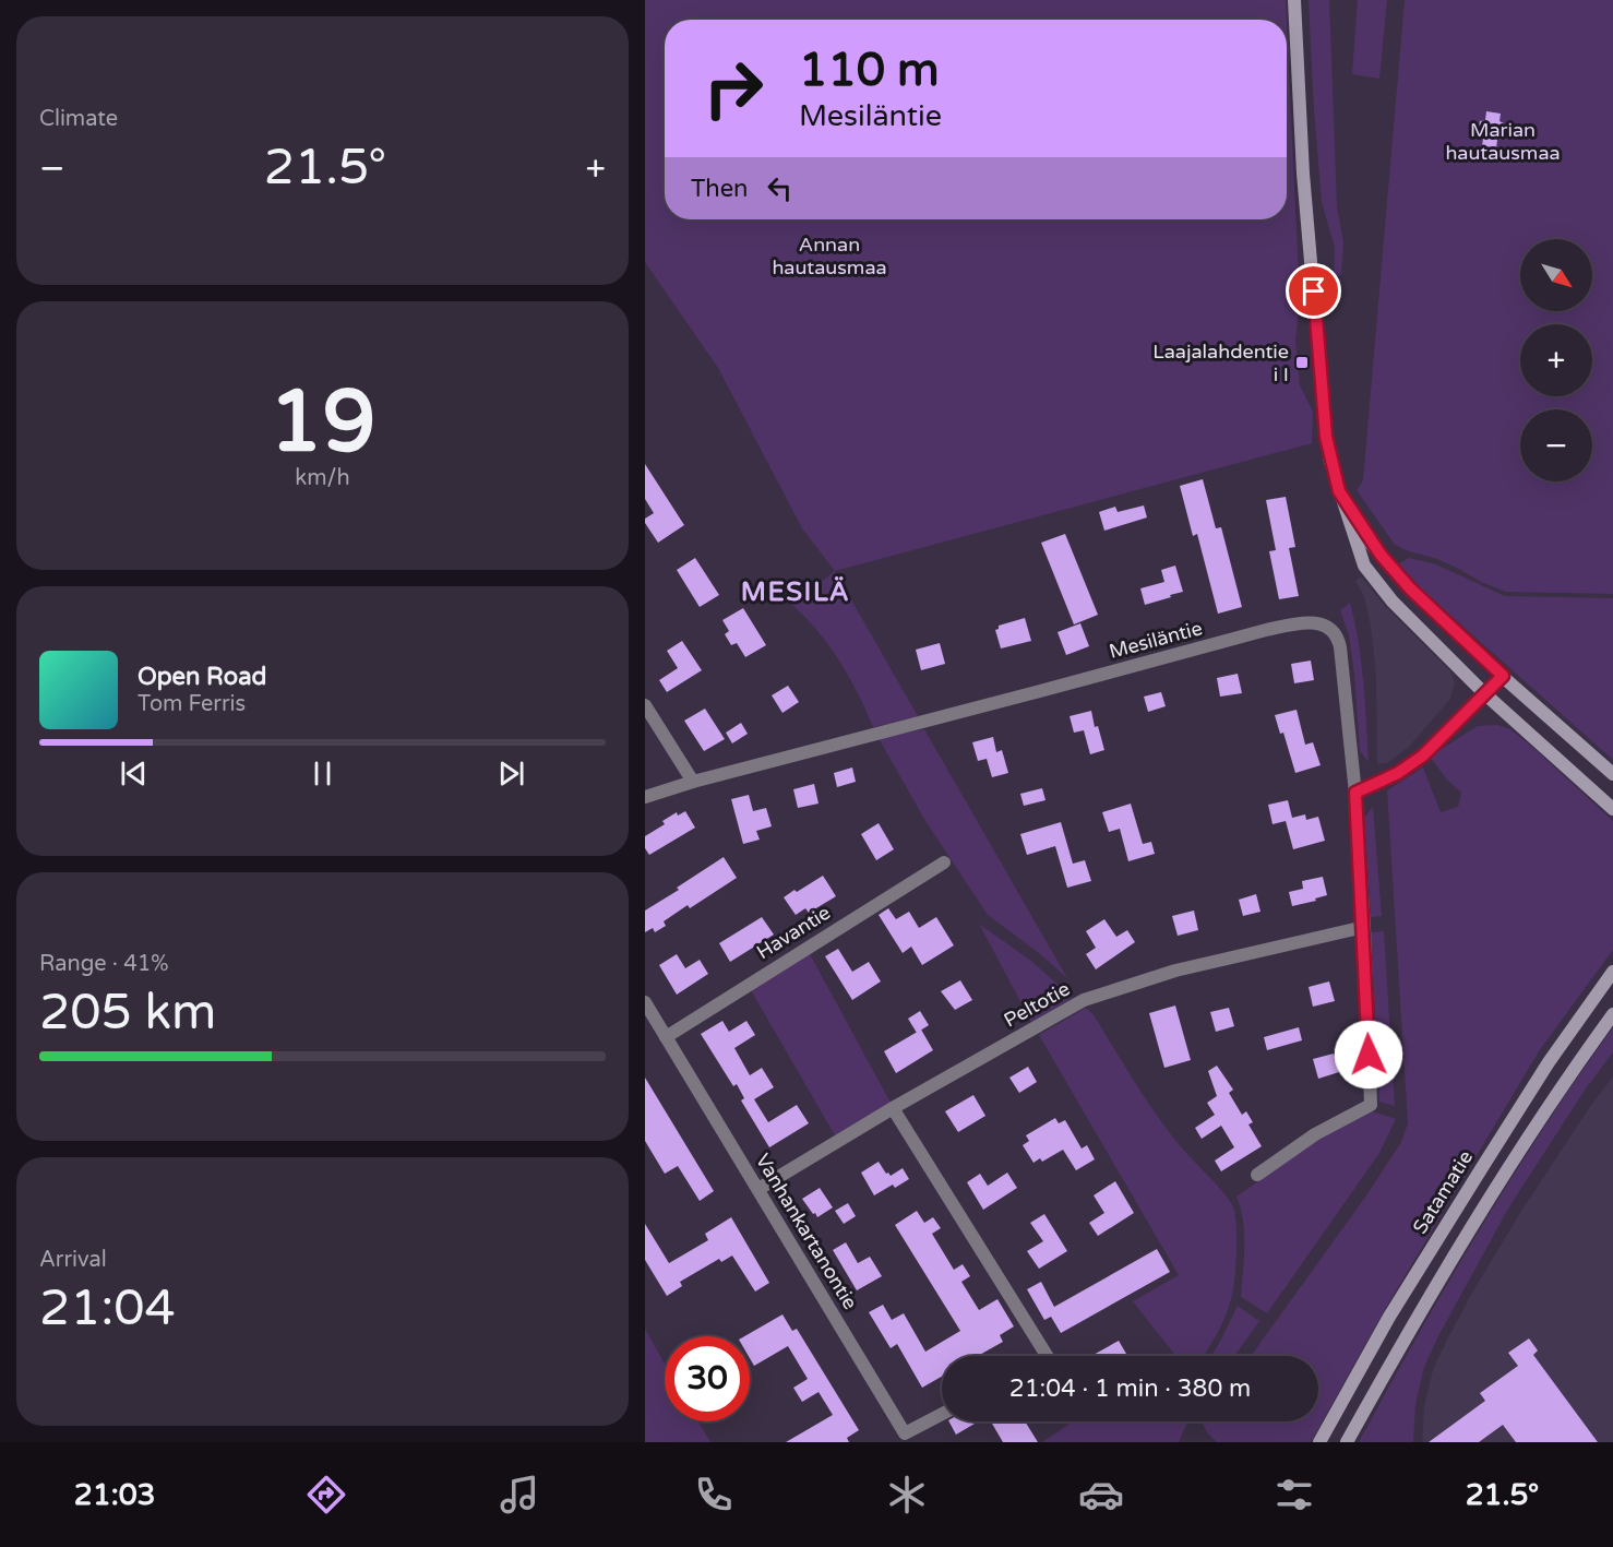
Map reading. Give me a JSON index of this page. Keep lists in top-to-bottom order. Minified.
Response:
{"streets":{"street":["Mesiläntie","Havantie","Peltotie","Satamatie","Vanhankartanontie"]},"crossings":[["Havantie","Vanhankartanontie"],["Peltotie","Vanhankartanontie"]],"districts":["MESILÄ"],"parks":["Marian hautausmaa","Annan hautausmaa"],"places":{"transit":["Laajalahdentie i I"]},"north":"bottom right","page":{"tile":["Climate",["19","km/h"],["Range · 41%","205 km"],["Arrival","21:04"]],"turn":["110 m","Mesiläntie"],"heat":["−","21.5°","+"],"then":"Then","map_buttons":["+","−"],"song":["Open Road","Tom Ferris"],"limit":"30","trip":"21:04 · 1 min · 380 m","tabs":["21:03","21.5°"]}}
